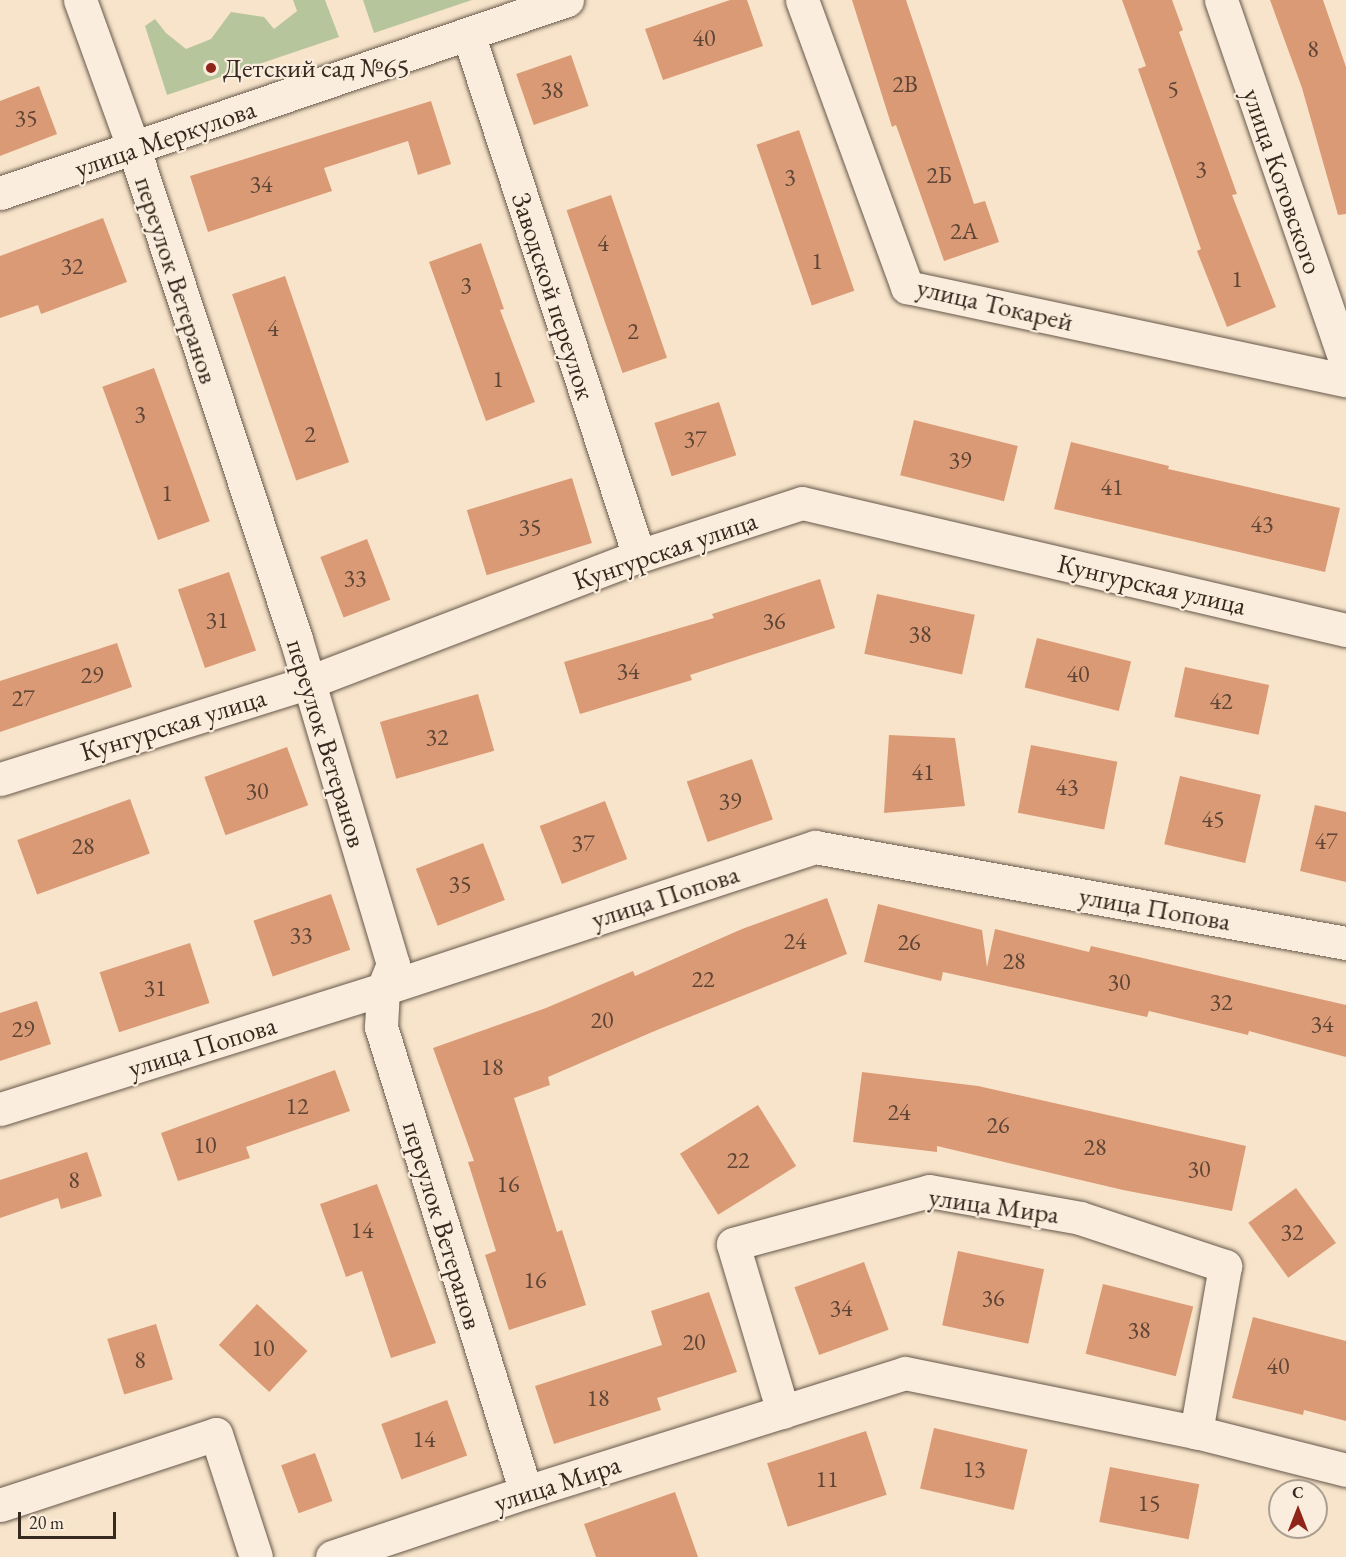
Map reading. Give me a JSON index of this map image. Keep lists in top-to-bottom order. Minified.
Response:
{"streets":{"street":["улица Меркулова","улица Котовского","переулок Ветеранов","Заводской переулок","улица Токарей","Кунгурская улица","улица Попова","улица Мира"]},"crossings":[["улица Меркулова","переулок Ветеранов"],["улица Меркулова","Заводской переулок"],["переулок Ветеранов","Кунгурская улица"],["переулок Ветеранов","улица Попова"],["переулок Ветеранов","улица Мира"],["Заводской переулок","Кунгурская улица"]],"places":["Детский сад №65"],"house_numbers":["40","8","2В","5","38","35","3","2Б","3","34","2А","4","1","32","1","3","4","2","1","3","2","37","39","41","1","43","35","33","31","36","38","34","40","29","27","42","32","41","43","30","39","45","47","37","28","35","33","24","26","28","22","30","31","32","20","34","29","18","12","24","26","10","28","22","30","8","16","14","32","16","36","34","38","20","10","8","40","18","14","13","11","15"],"scale_bar":"20 m","north":"top"}
